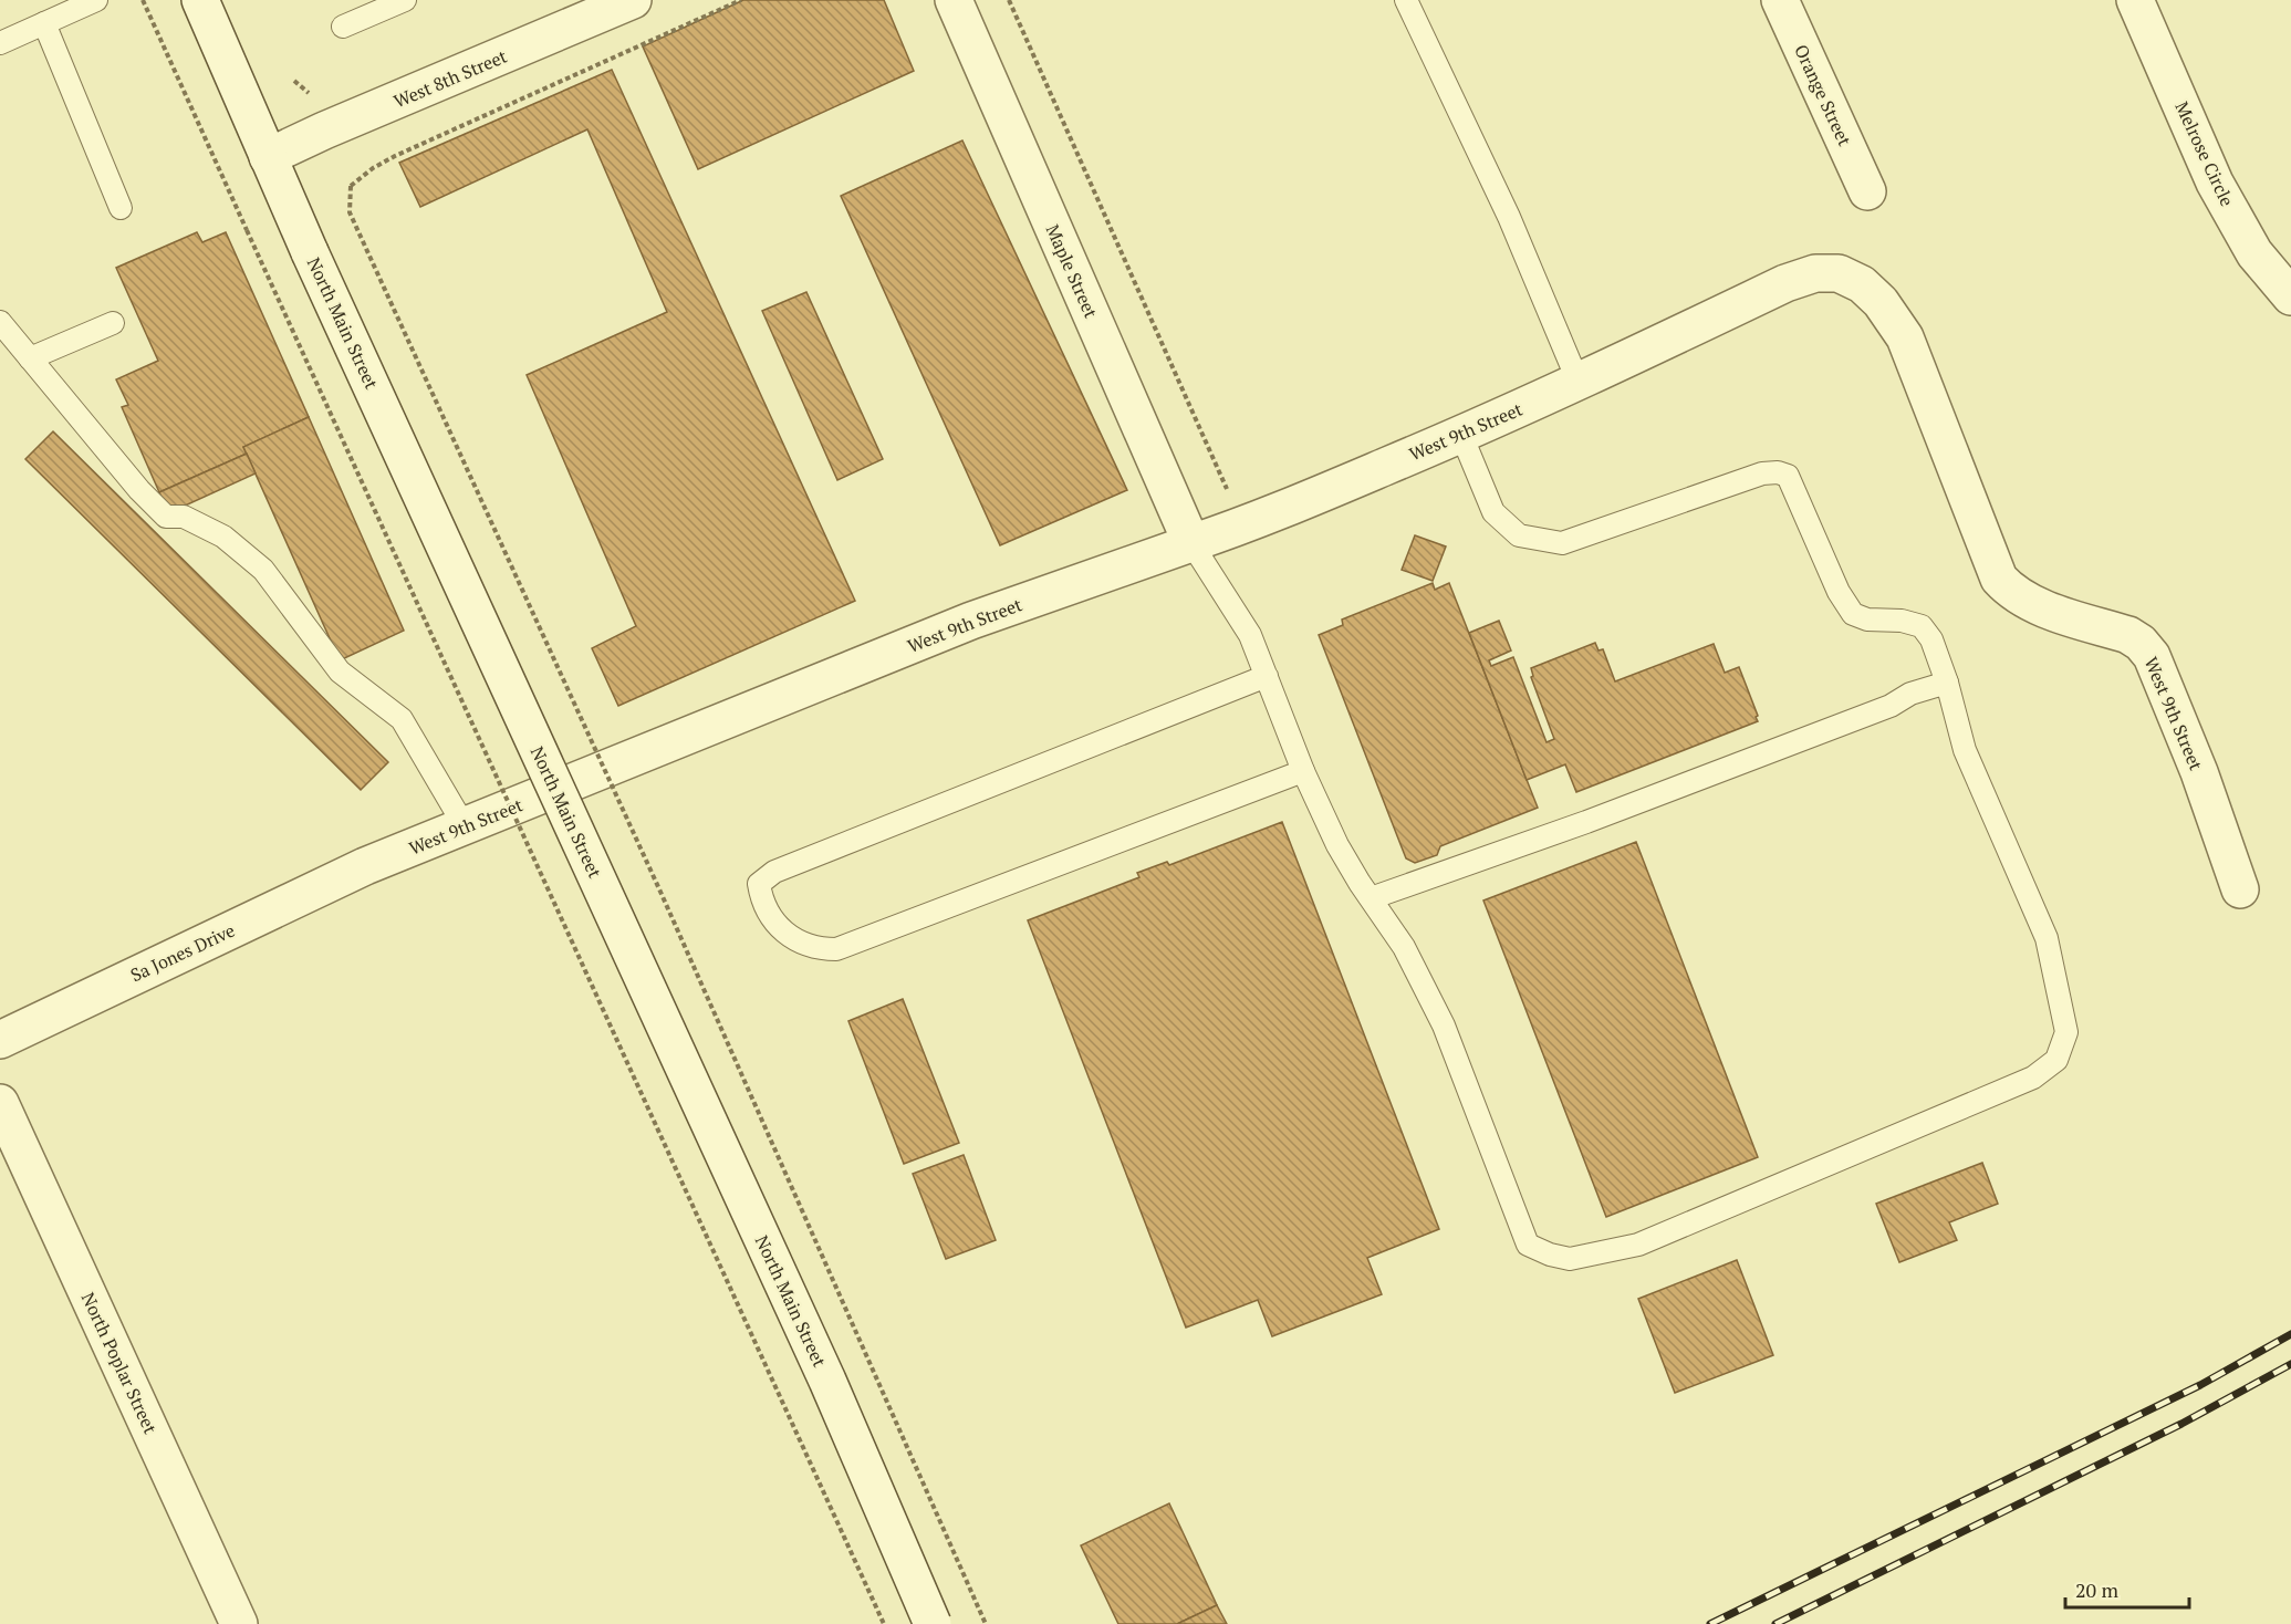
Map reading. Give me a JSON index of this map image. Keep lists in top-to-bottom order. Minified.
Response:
{"streets":{"street":["West 8th Street","Orange Street","Melrose Circle","Maple Street","North Main Street","West 9th Street","Sa Jones Drive","North Poplar Street"]},"crossings":[["West 8th Street","North Main Street"],["Maple Street","West 9th Street"],["West 9th Street","Sa Jones Drive"]],"scale_bar":"20 m"}
